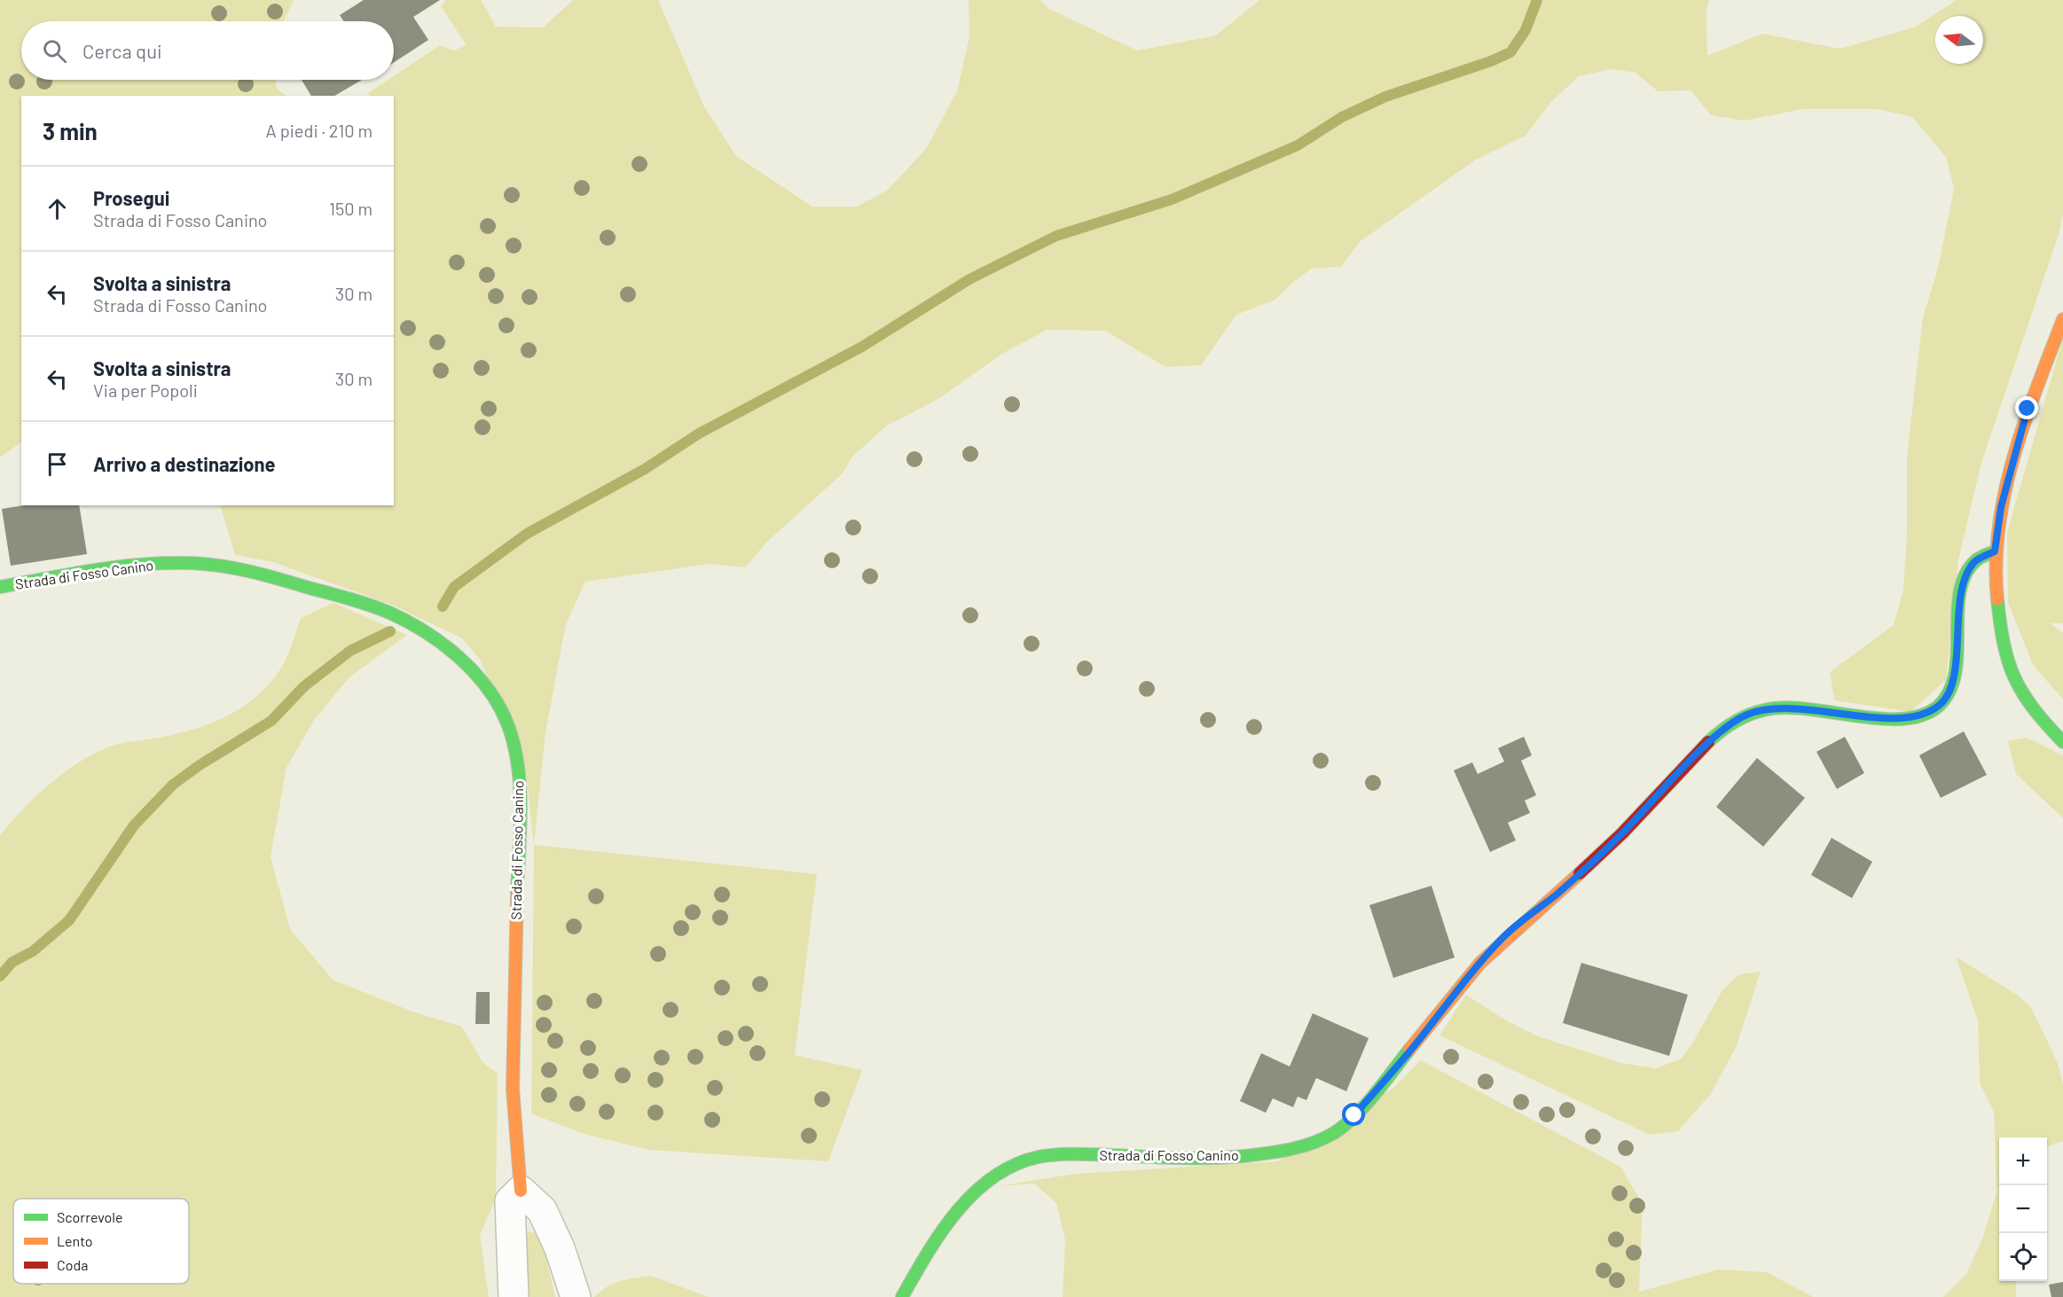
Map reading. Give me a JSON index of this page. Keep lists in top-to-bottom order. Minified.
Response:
{"streets":{"street":["Strada di Fosso Canino"]},"legend":["Scorrevole","Lento","Coda"],"north":"left","page":{"search":"Cerca qui","heading":["3 min","A piedi · 210 m"],"list":[["Prosegui","Strada di Fosso Canino","150 m"],["Svolta a sinistra","Strada di Fosso Canino","30 m"],["Svolta a sinistra","Via per Popoli","30 m"],"Arrivo a destinazione"],"map_buttons":["+","−"]}}
